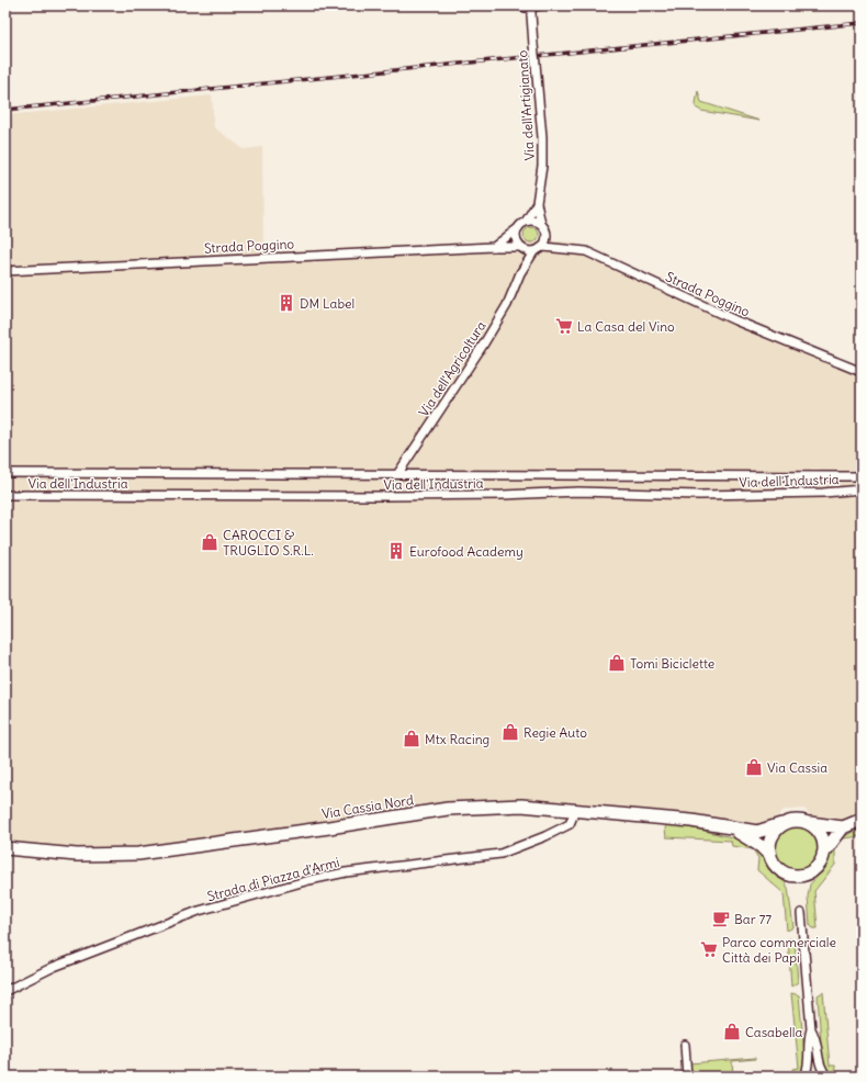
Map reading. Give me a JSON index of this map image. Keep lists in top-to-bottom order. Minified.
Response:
{"streets":{"main road":["Via Cassia Nord"],"street":["Via dell'Artigianato","Strada Poggino","Via dell'Agricoltura","Via dell'Industria","Strada di Piazza d'Armi"]},"crossings":[["Via dell'Agricoltura","Via dell'Industria"],["Via Cassia Nord","Strada di Piazza d'Armi"]],"places":{"building":["DM Label","Eurofood Academy"],"supermarket":["La Casa del Vino","Parco commerciale Città dei Papi"],"shop":["CAROCCI & TRUGLIO S.R.L.","Tomi Biciclette","Regie Auto","Mtx Racing","Via Cassia","Casabella"],"cafe":["Bar 77"]}}
